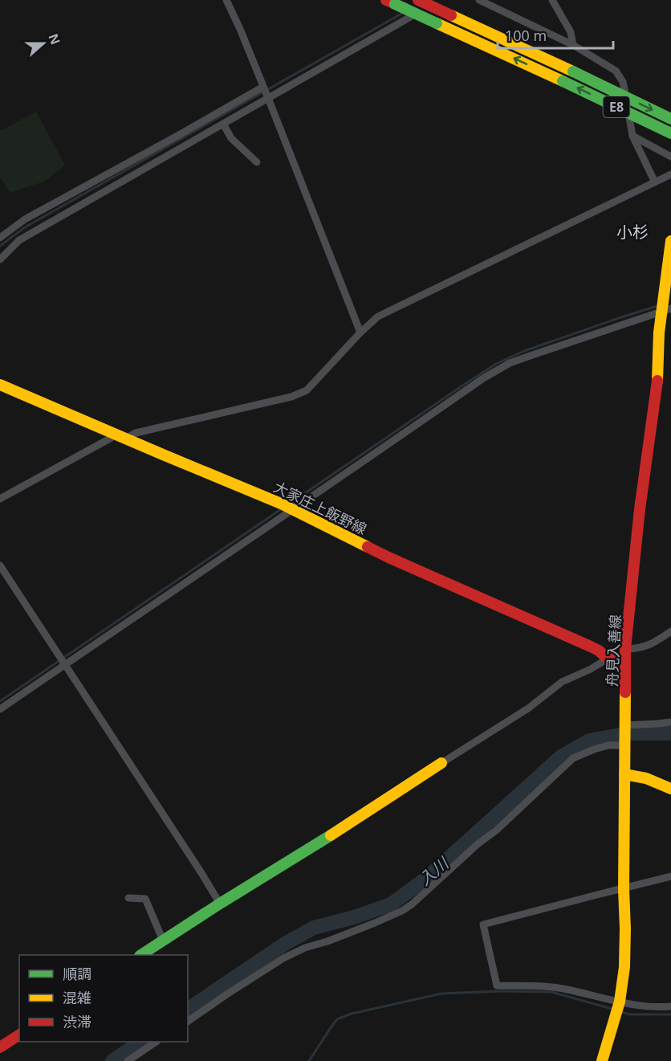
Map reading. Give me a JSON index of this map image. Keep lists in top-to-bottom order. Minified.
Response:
{"streets":{"main road":["E8","大家庄上飯野線","舟見入善線"]},"crossings":[["大家庄上飯野線","舟見入善線"]],"districts":["小杉"],"water":["入川"],"legend":["順調","混雑","渋滞"],"scale_bar":"100 m","north":"right"}
